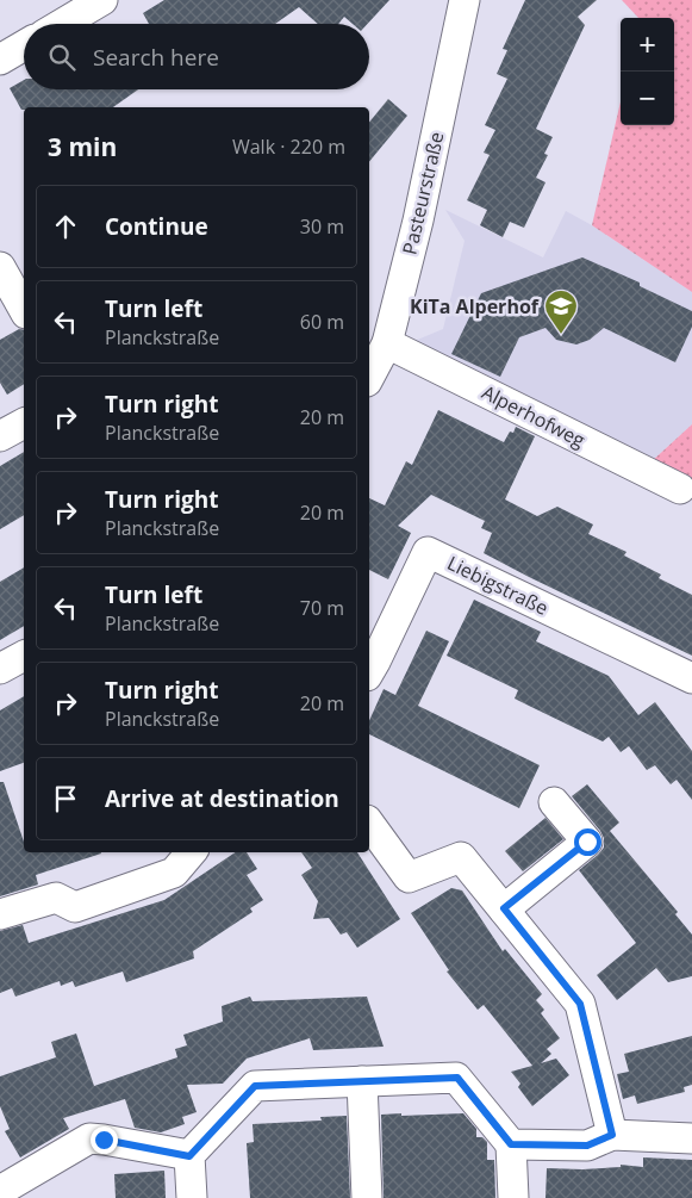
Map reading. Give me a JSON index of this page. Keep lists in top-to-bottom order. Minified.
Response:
{"streets":{"street":["Pasteurstraße","Alperhofweg","Liebigstraße"]},"crossings":[["Pasteurstraße","Alperhofweg"]],"places":{"school or university":["KiTa Alperhof"]},"page":{"map_buttons":["+","−"],"search":"Search here","heading":["3 min","Walk · 220 m"],"list":[["Continue","30 m"],["Turn left","Planckstraße","60 m"],["Turn right","Planckstraße","20 m"],["Turn right","Planckstraße","20 m"],["Turn left","Planckstraße","70 m"],["Turn right","Planckstraße","20 m"],"Arrive at destination"]}}
